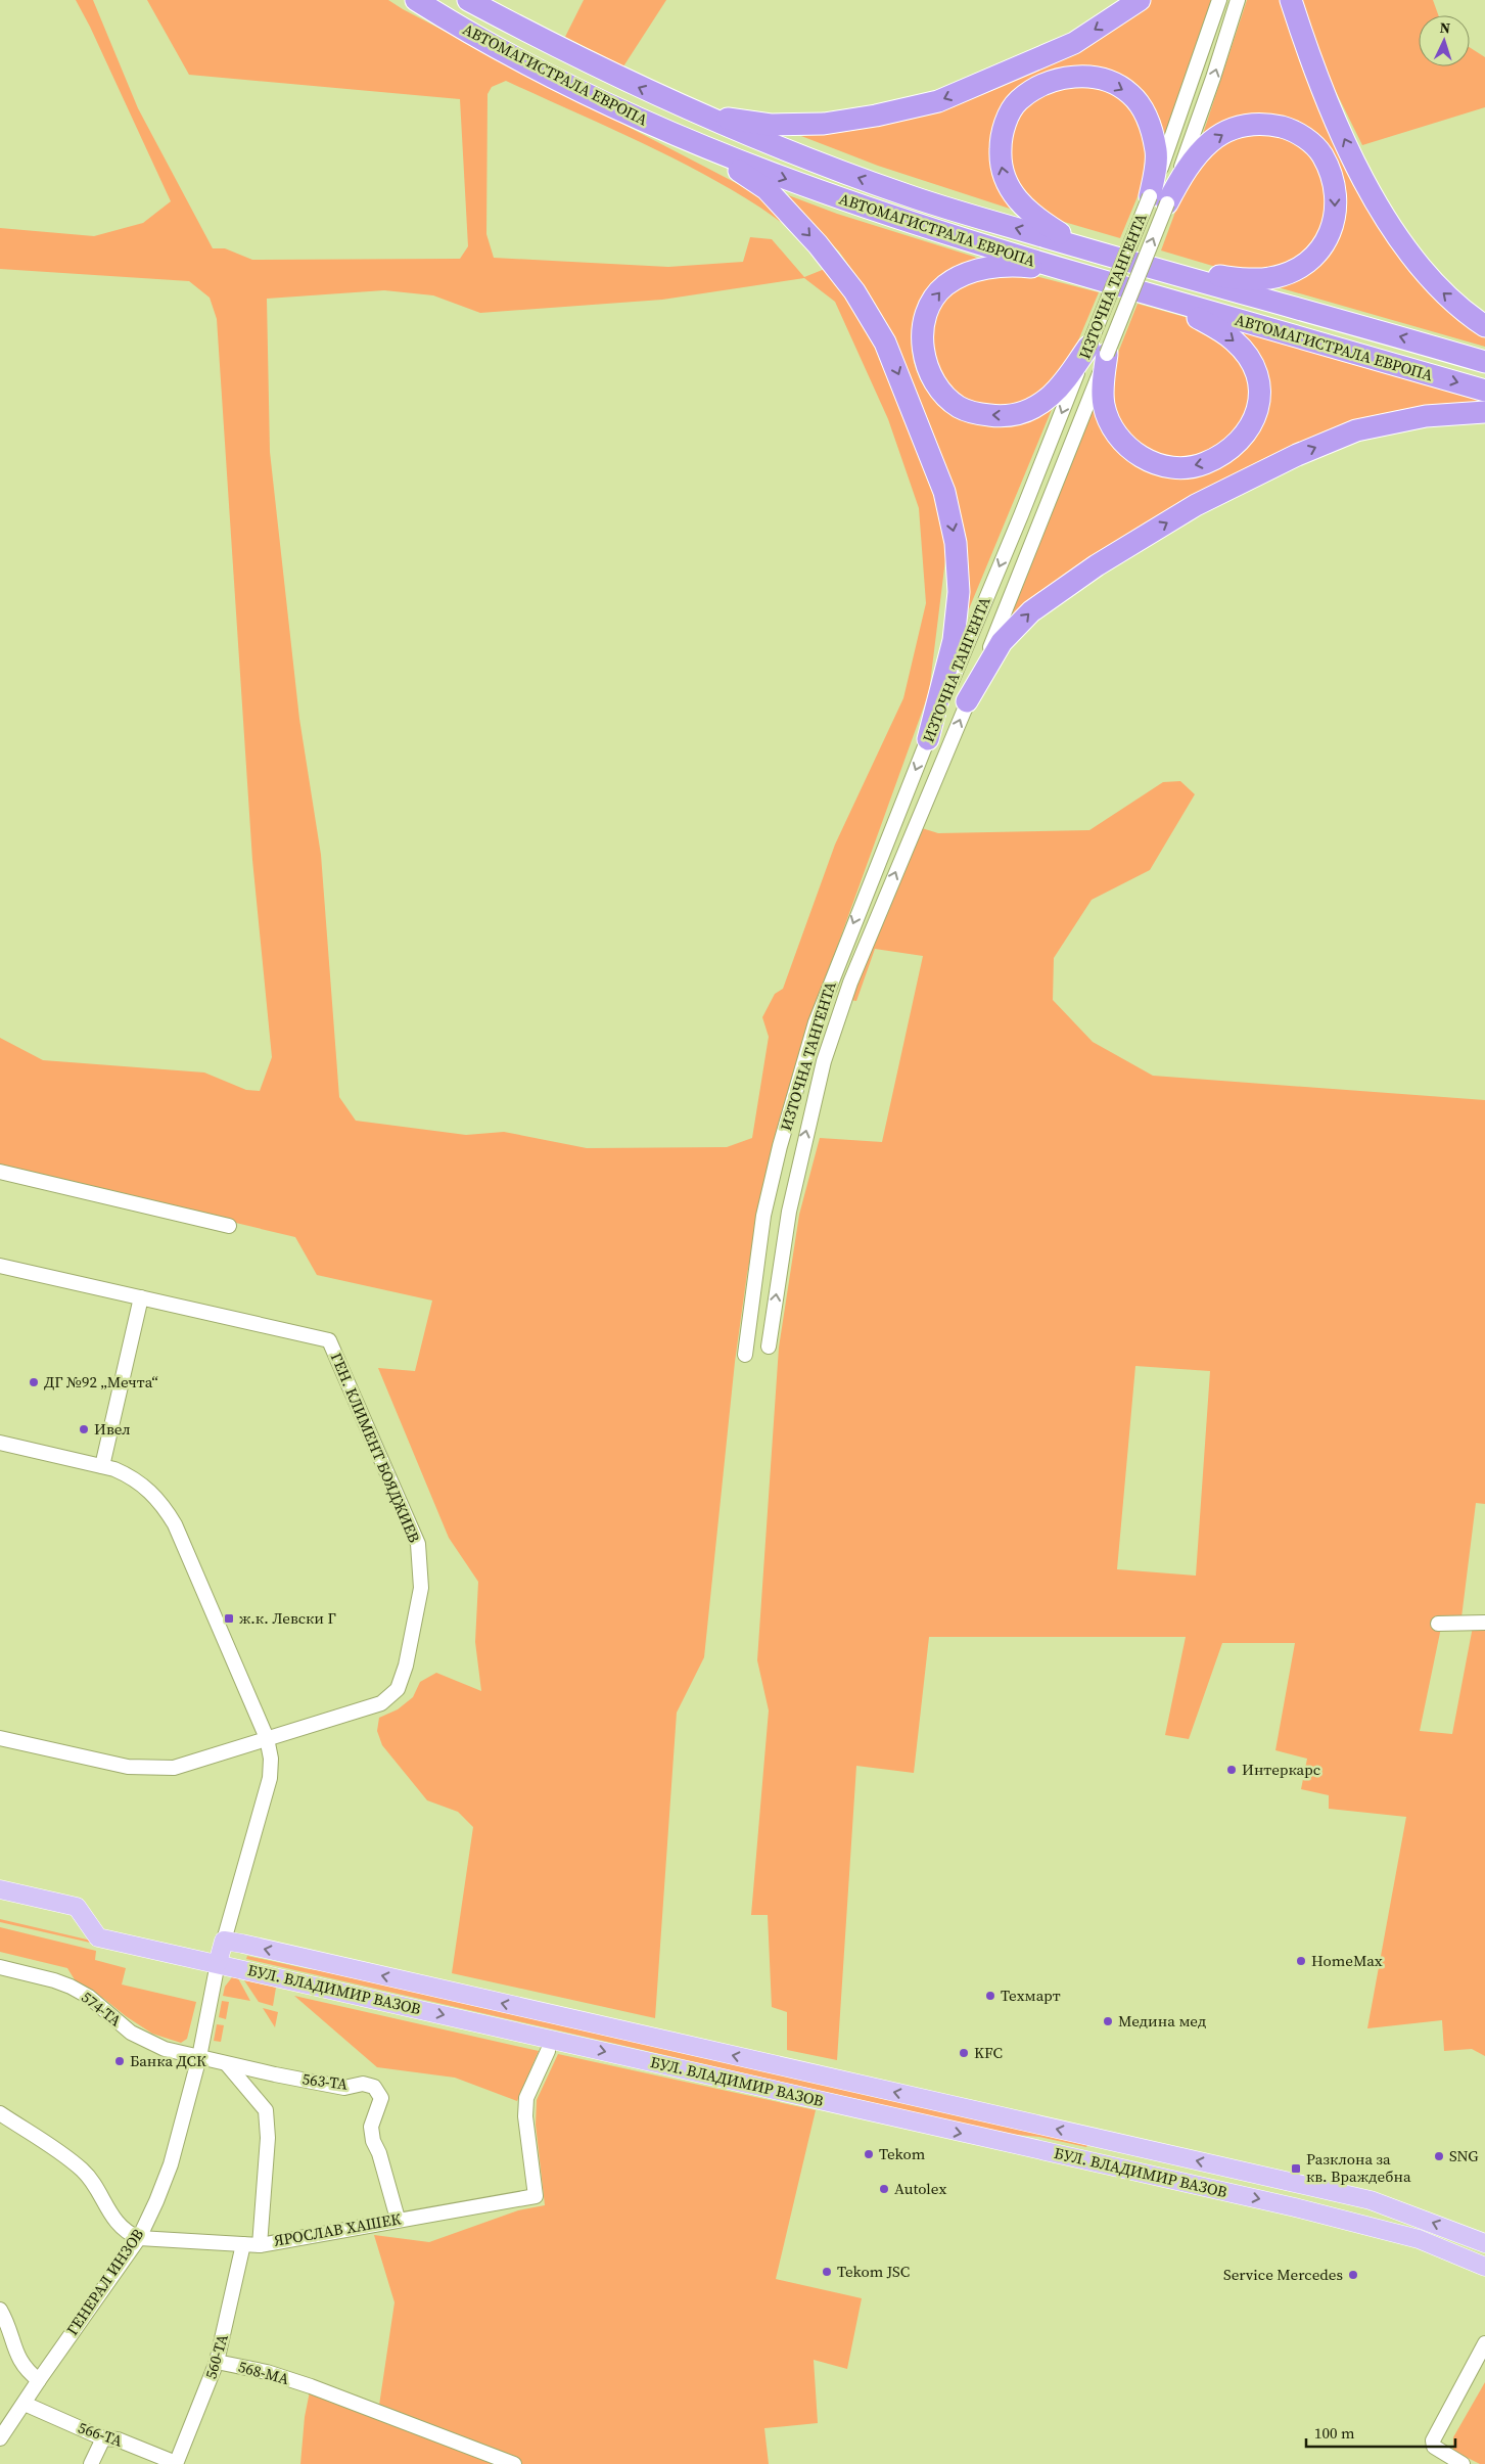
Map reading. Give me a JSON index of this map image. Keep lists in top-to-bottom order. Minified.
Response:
{"streets":{"highway":["АВТОМАГИСТРАЛА ЕВРОПА"],"main road":["БУЛ. ВЛАДИМИР ВАЗОВ"],"street":["ИЗТОЧНА ТАНГЕНТА","ГЕН. КЛИМЕНТ БОЯДЖИЕВ","574-ТА","563-ТА","ЯРОСЛАВ ХАШЕК","ГЕНЕРАЛ ИНЗОВ","560-ТА","568-МА","566-ТА"]},"crossings":[["БУЛ. ВЛАДИМИР ВАЗОВ","ГЕНЕРАЛ ИНЗОВ"],["574-ТА","563-ТА"],["574-ТА","ГЕНЕРАЛ ИНЗОВ"],["563-ТА","ЯРОСЛАВ ХАШЕК"],["563-ТА","ГЕНЕРАЛ ИНЗОВ"],["ЯРОСЛАВ ХАШЕК","ГЕНЕРАЛ ИНЗОВ"],["ЯРОСЛАВ ХАШЕК","560-ТА"],["ГЕНЕРАЛ ИНЗОВ","566-ТА"],["560-ТА","568-МА"],["560-ТА","566-ТА"]],"places":{"other":["ДГ №92 „Мечта“","Ивел","Интеркарс","HomeMax","Техмарт","Медина мед","KFC","Банка ДСК","Tekom","SNG","Autolex","Tekom JSC","Service Mercedes"],"transit":["ж.к. Левски Г","Разклона за кв. Враждебна"]},"scale_bar":"100 m","north":"top"}
